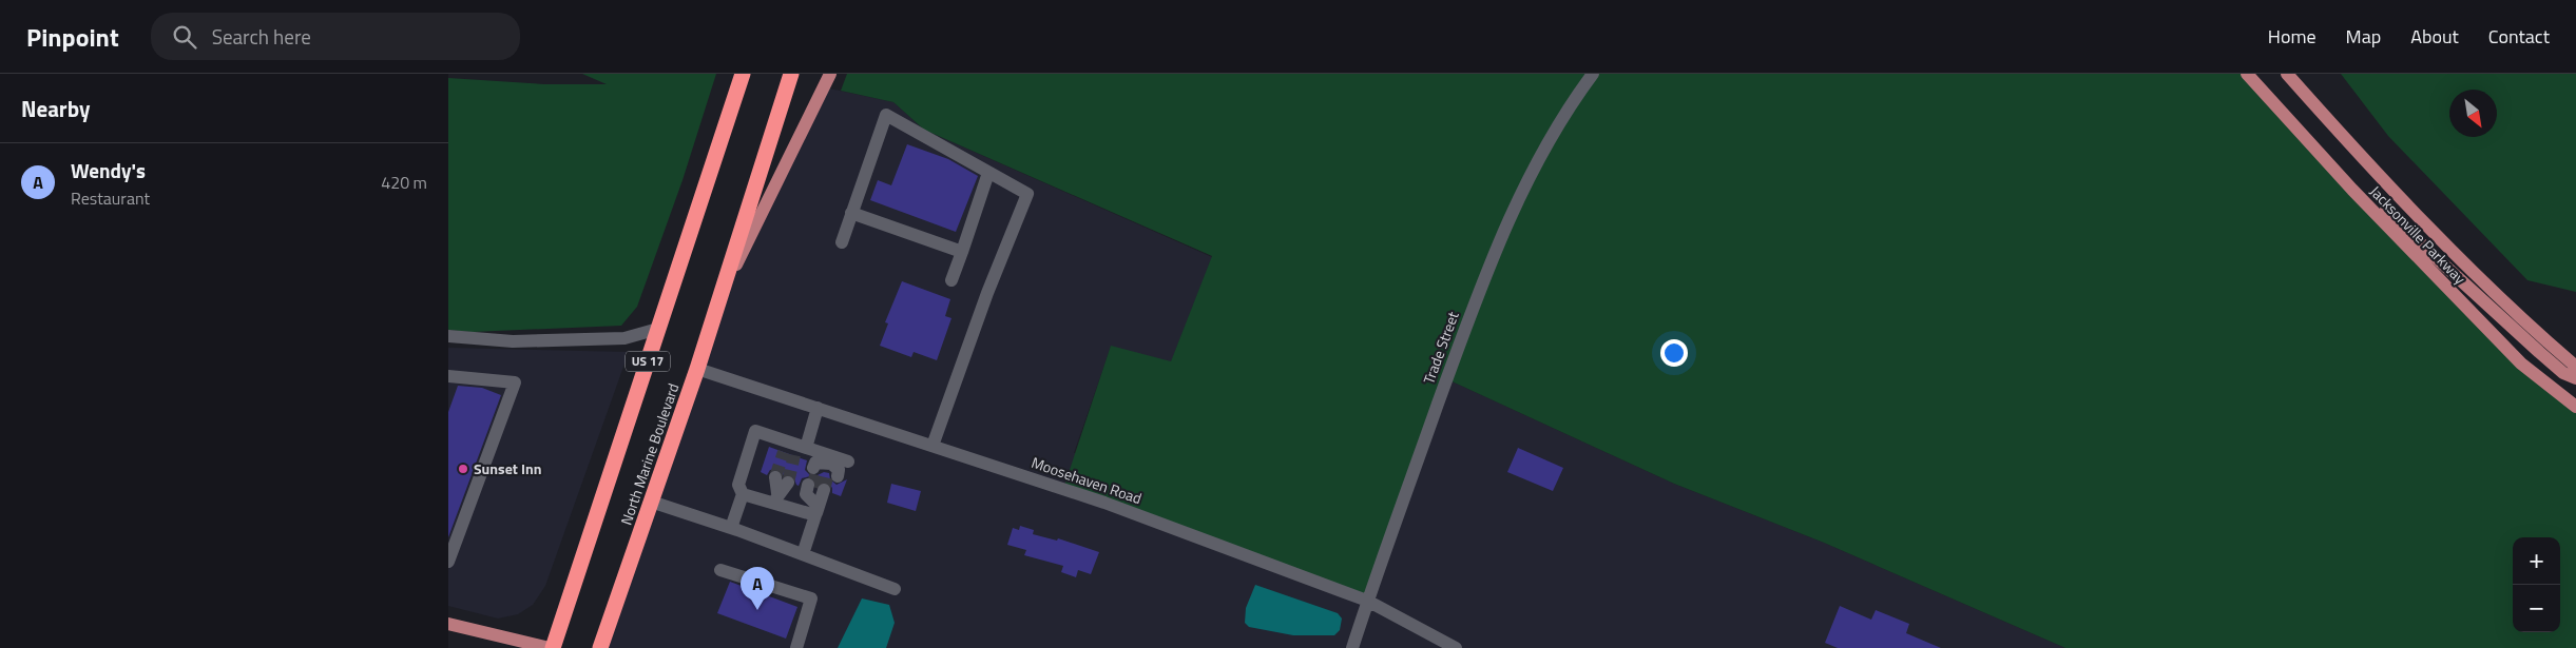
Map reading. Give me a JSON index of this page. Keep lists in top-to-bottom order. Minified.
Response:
{"streets":{"highway":["US 17","North Marine Boulevard"],"main road":["Jacksonville Parkway"],"street":["Trade Street","Moosehaven Road"]},"crossings":[["Trade Street","Moosehaven Road"],["North Marine Boulevard","Moosehaven Road"]],"places":["Sunset Inn"],"north":"bottom right","page":{"header":"Pinpoint","search":"Search here","nav":["Home","Map","About","Contact"],"heading":"Nearby","list":[{"mark":"A","name":"Wendy's","note":"Restaurant","value":"420 m"}],"map_buttons":["+","−"],"pins":"A"}}
